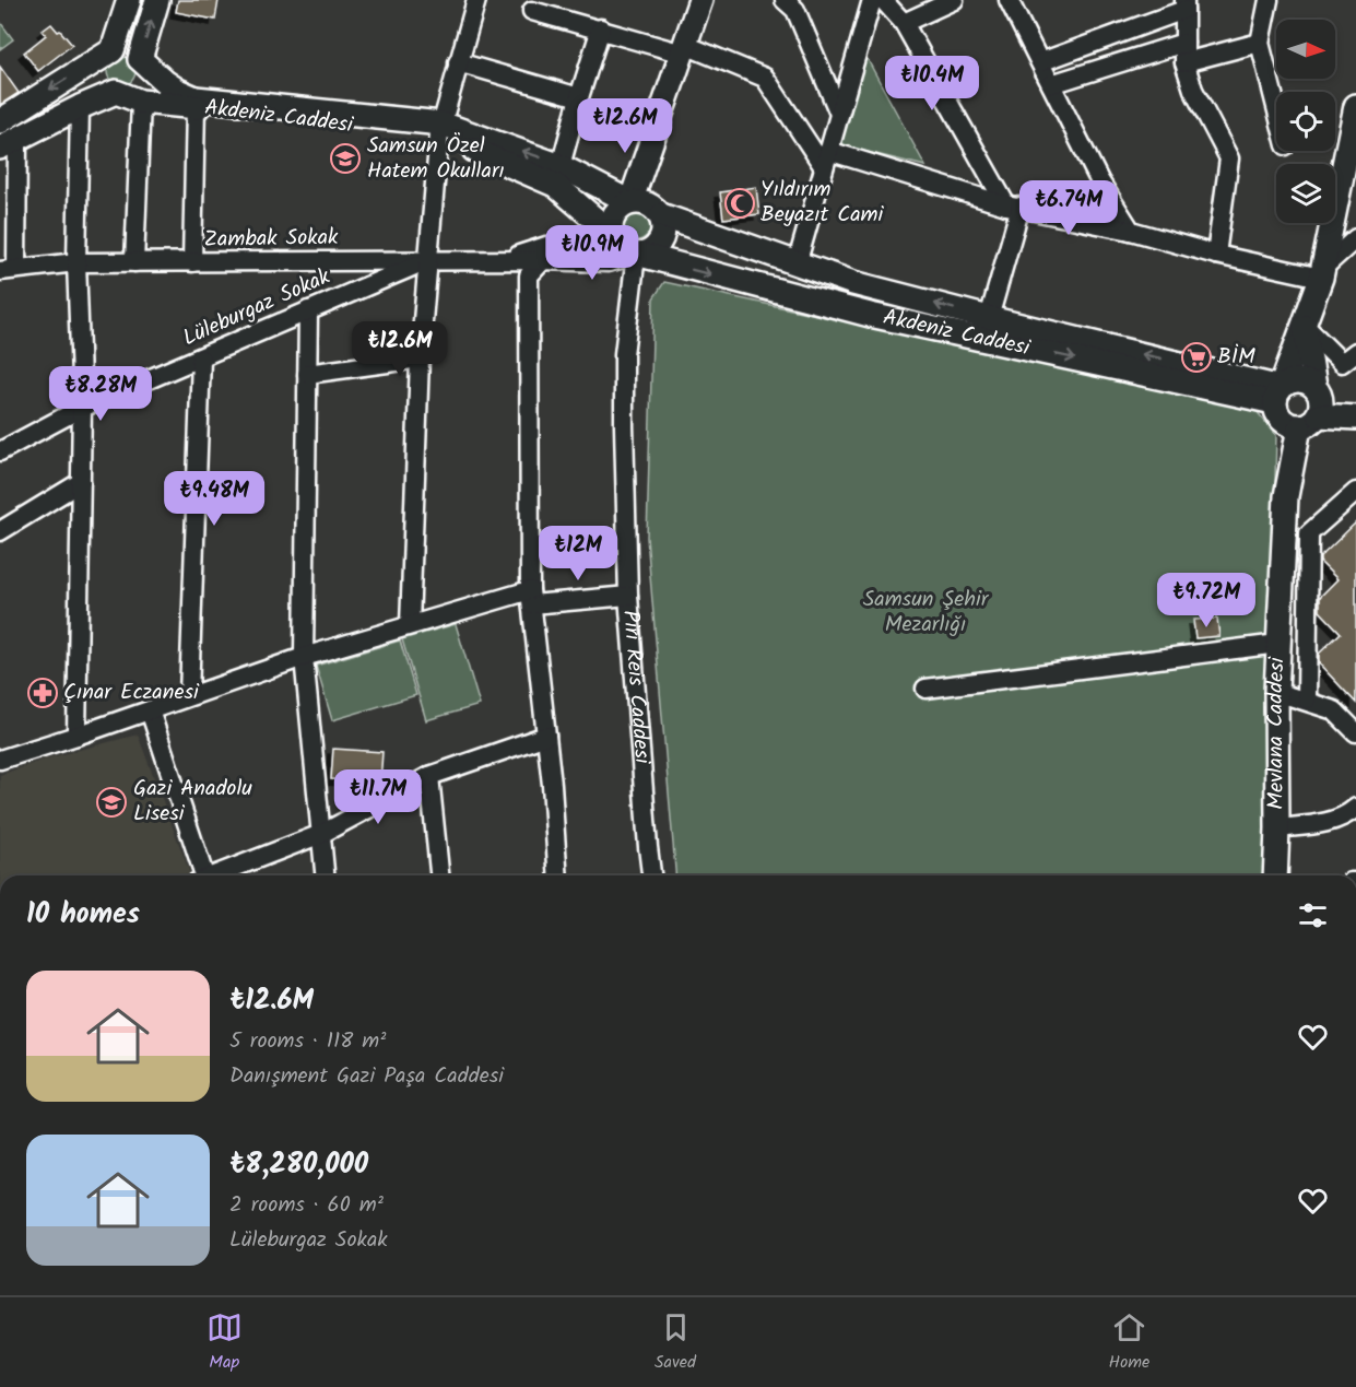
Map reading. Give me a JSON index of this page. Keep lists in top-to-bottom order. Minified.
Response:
{"streets":{"main road":["Akdeniz Caddesi","Mevlana Caddesi"],"street":["Zambak Sokak","Lüleburgaz Sokak","Piri Reis Caddesi"]},"crossings":[["Akdeniz Caddesi","Zambak Sokak"],["Akdeniz Caddesi","Piri Reis Caddesi"],["Akdeniz Caddesi","Mevlana Caddesi"],["Zambak Sokak","Lüleburgaz Sokak"],["Zambak Sokak","Piri Reis Caddesi"]],"parks":["Samsun Şehir Mezarlığı"],"places":{"school or university":["Samsun Özel Hatem Okulları","Gazi Anadolu Lisesi"],"mosque":["Yıldırım Beyazıt Cami"],"supermarket":["BİM"],"pharmacy":["Çınar Eczanesi"]},"north":"right","page":{"price":["₺10.4M","₺12.6M","₺6.74M","₺10.9M","₺12.6M","₺8.28M","₺9.48M","₺12M","₺9.72M","₺11.7M"],"heading":"10 homes","list":[{"name":"₺12.6M","note":"5 rooms · 118 m² · Danışment Gazi Paşa Caddesi"},{"name":"₺8,280,000","note":"2 rooms · 60 m² · Lüleburgaz Sokak"}],"tabs":["Map","Saved","Home"]}}
